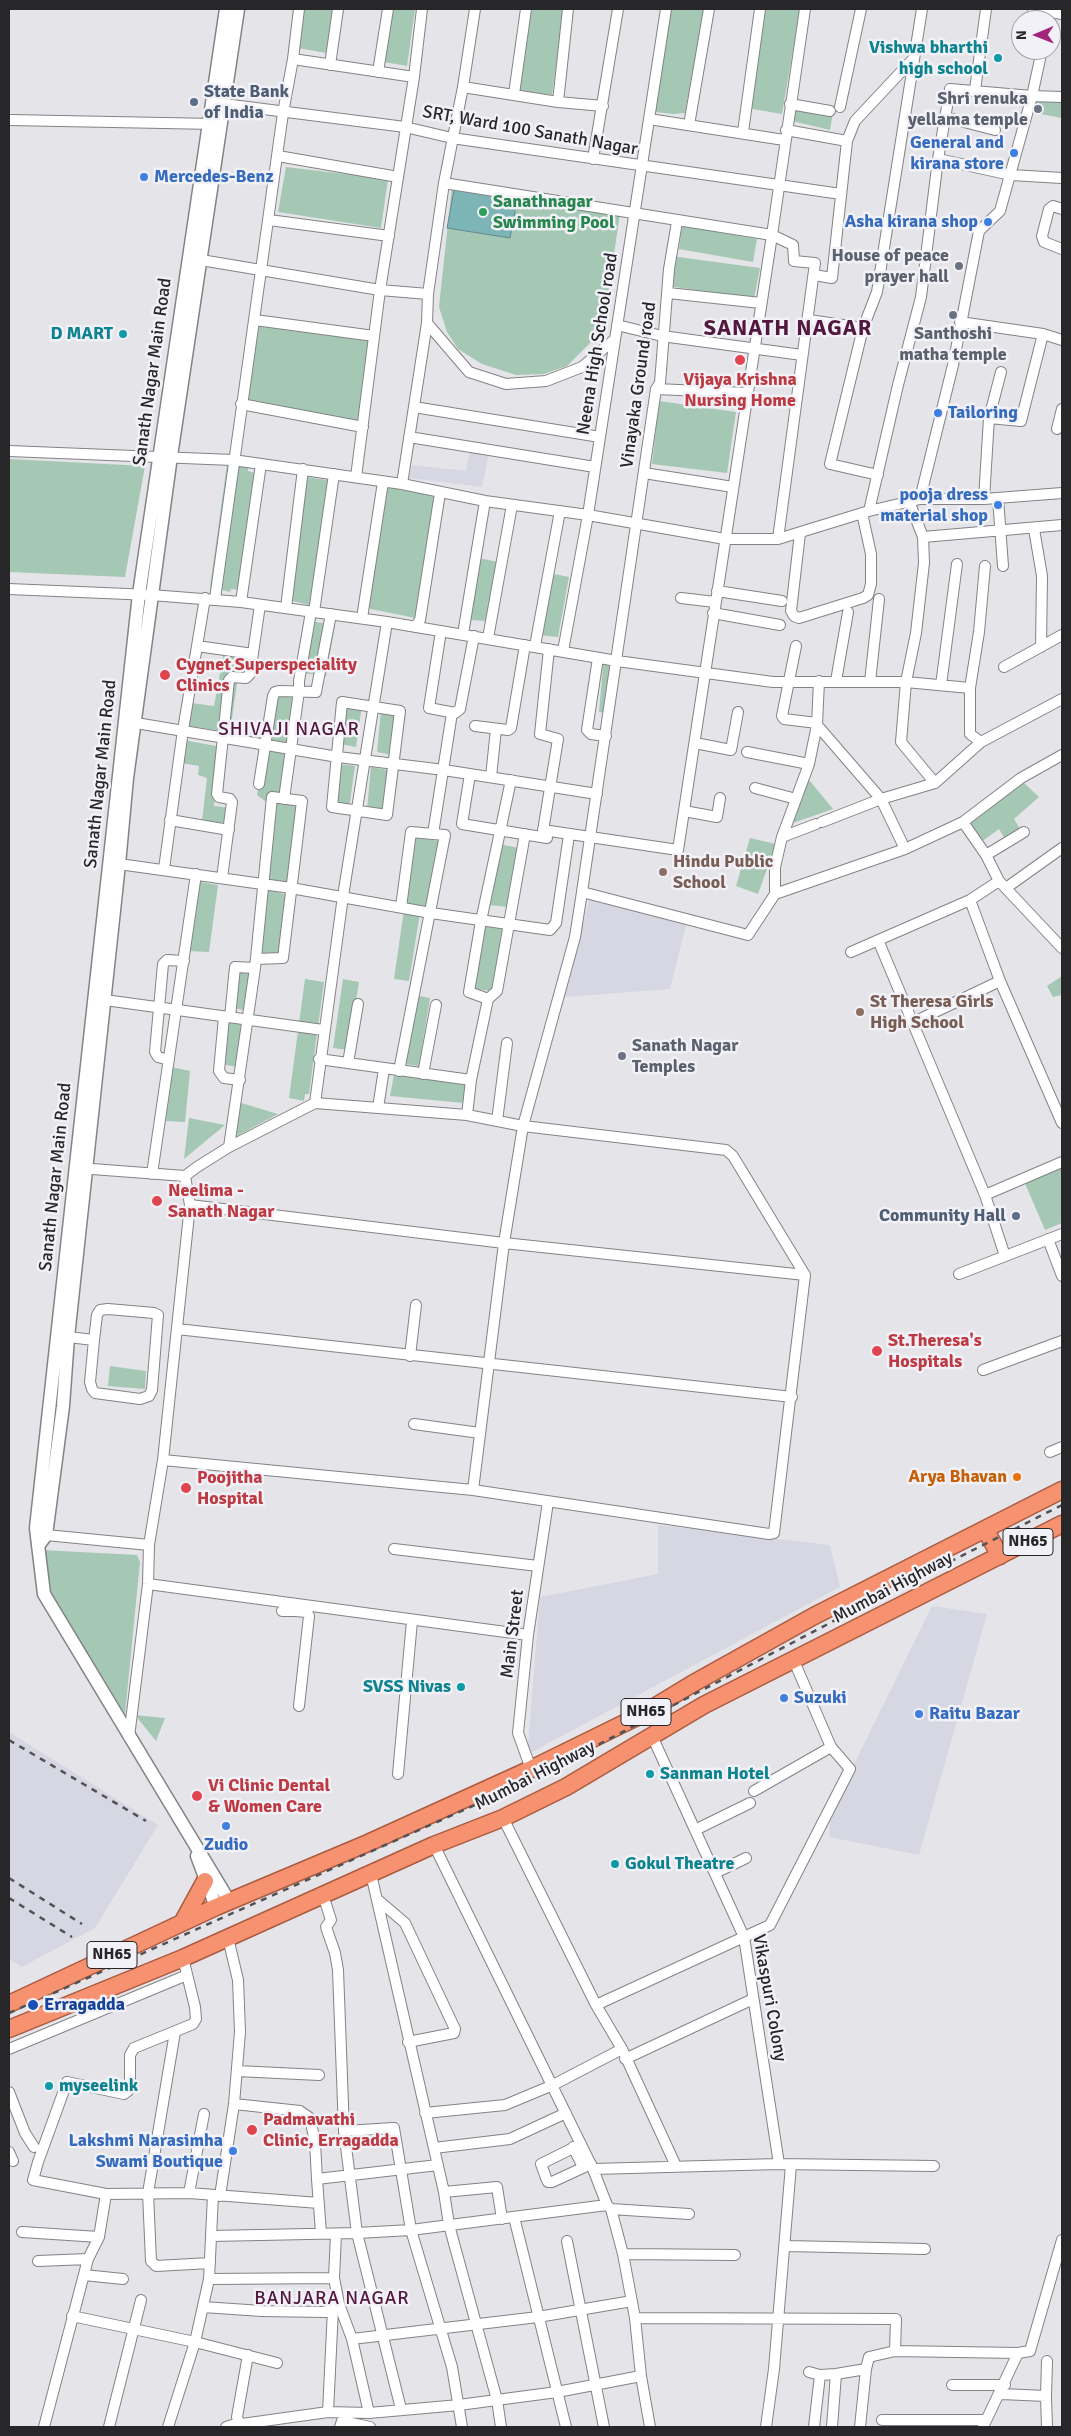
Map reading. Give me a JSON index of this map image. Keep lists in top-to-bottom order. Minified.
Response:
{"streets":{"highway":["NH65","Mumbai Highway"],"street":["SRT, Ward 100 Sanath Nagar","Neena High School road","Sanath Nagar Main Road","Vinayaka Ground road","Main Street","Vikaspuri Colony"]},"crossings":[["SRT, Ward 100 Sanath Nagar","Neena High School road"],["SRT, Ward 100 Sanath Nagar","Sanath Nagar Main Road"],["NH65","Mumbai Highway"],["Mumbai Highway","Main Street"],["Mumbai Highway","Vikaspuri Colony"]],"districts":["SANATH NAGAR","SHIVAJI NAGAR","BANJARA NAGAR"],"places":["Vishwa bharthi high school","State Bank of India","Shri renuka yellama temple","General and kirana store","Mercedes-Benz","Sanathnagar Swimming Pool","Asha kirana shop","House of peace prayer hall","Santhoshi matha temple","D MART","Vijaya Krishna Nursing Home","Tailoring","pooja dress material shop","Cygnet Superspeciality Clinics","Hindu Public School","St Theresa Girls High School","Sanath Nagar Temples","Neelima - Sanath Nagar","Community Hall","St.Theresa's Hospitals","Arya Bhavan","Poojitha Hospital","SVSS Nivas","Suzuki","Raitu Bazar","Sanman Hotel","Vi Clinic Dental & Women Care","Zudio","Gokul Theatre","Erragadda","myseelink","Padmavathi Clinic, Erragadda","Lakshmi Narasimha Swami Boutique"],"north":"left"}
